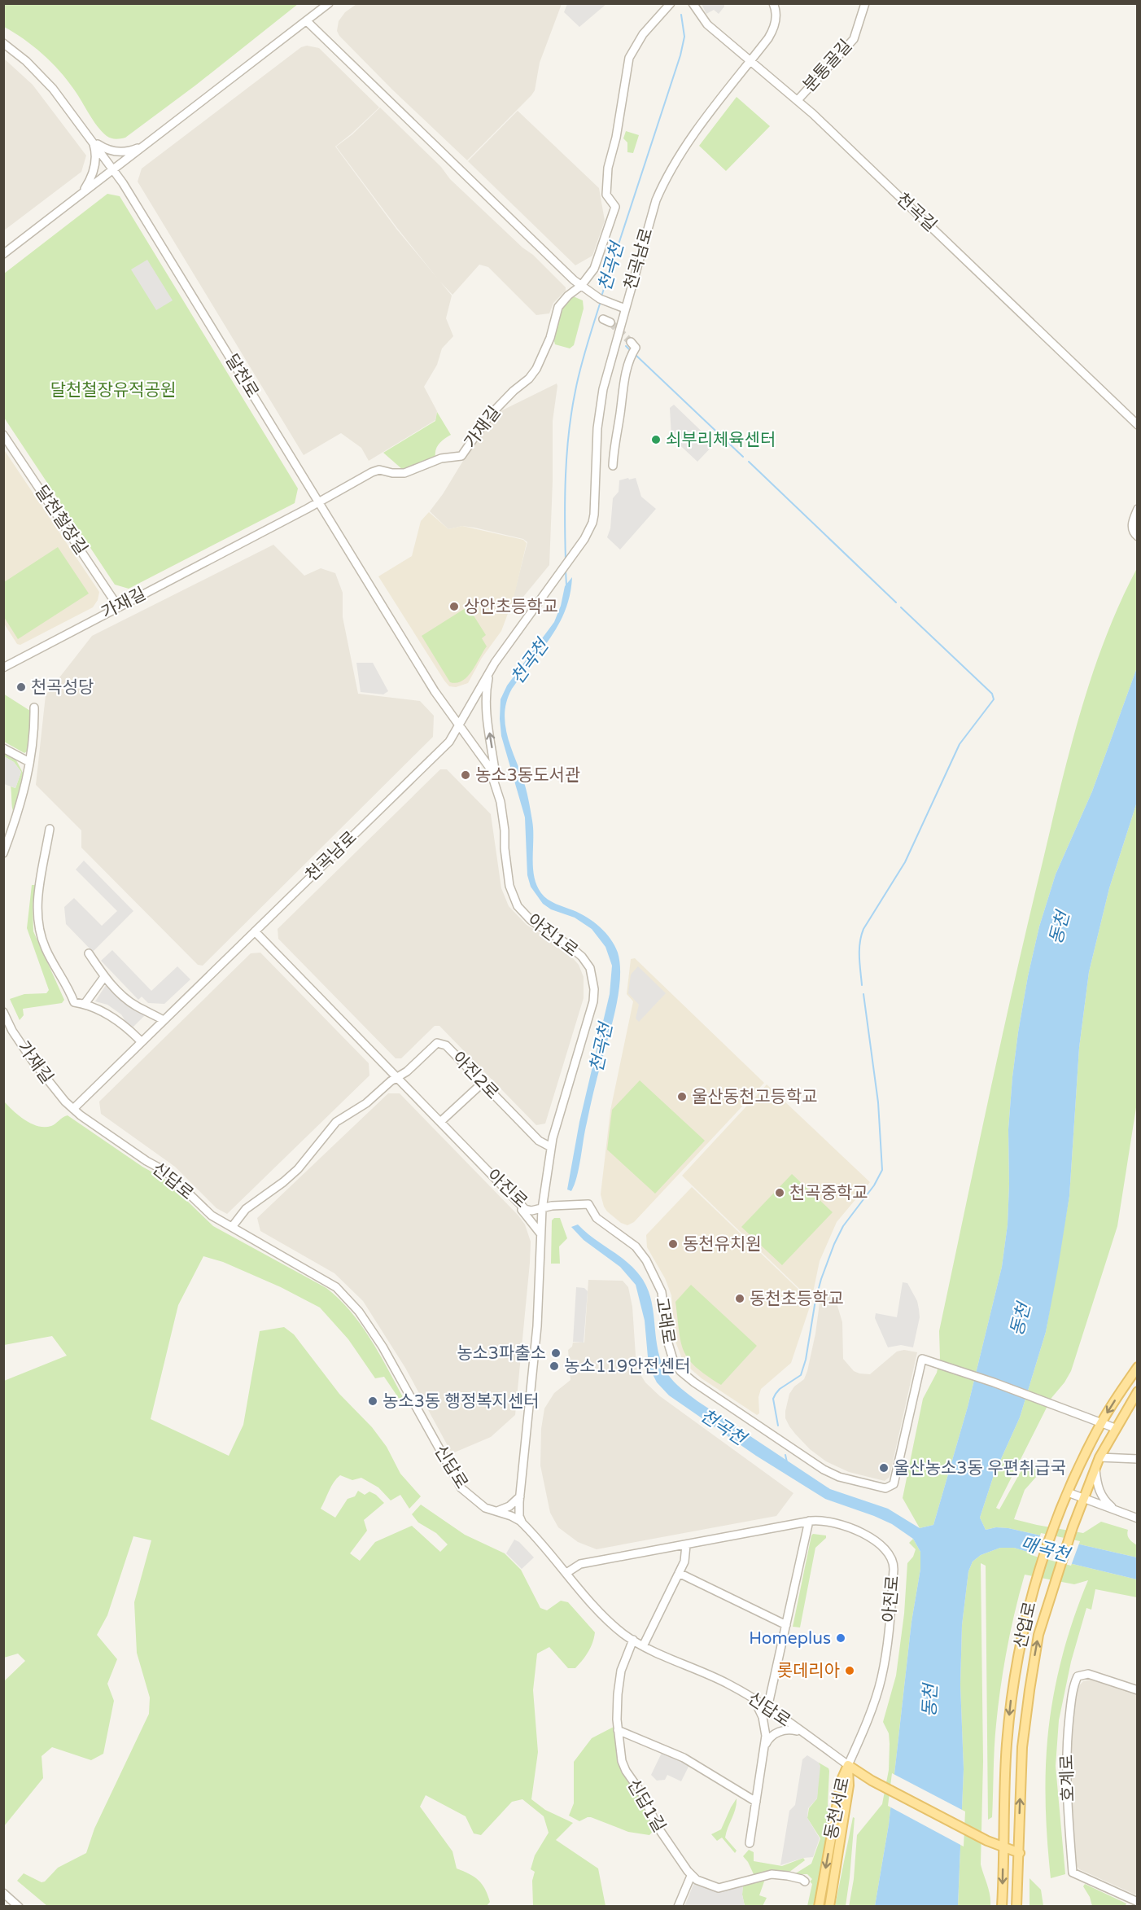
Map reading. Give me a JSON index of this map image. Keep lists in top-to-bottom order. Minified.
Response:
{"streets":{"main road":["신답로","산업로","동천서로"],"street":["분통골길","천곡길","천곡남로","달천로","가재길","달천철장길","아진1로","아진2로","아진로","고래로","호계로","신답1길"]},"crossings":[["분통골길","천곡길"],["천곡길","천곡남로"],["천곡남로","달천로"],["천곡남로","가재길"],["천곡남로","아진1로"],["천곡남로","신답로"],["천곡남로","아진로"],["달천로","가재길"],["달천로","아진1로"],["가재길","달천철장길"],["가재길","신답로"],["아진1로","아진2로"],["아진1로","아진로"],["아진1로","고래로"],["아진2로","아진로"],["신답로","아진로"],["신답로","산업로"],["신답로","신답1길"],["신답로","동천서로"],["아진로","고래로"],["아진로","동천서로"],["고래로","산업로"]],"water":["천곡천","동천","매곡천"],"parks":["달천철장유적공원"],"places":["쇠부리체육센터","상안초등학교","천곡성당","농소3동도서관","울산동천고등학교","천곡중학교","동천유치원","동천초등학교","농소3파출소","농소119안전센터","농소3동 행정복지센터","울산농소3동 우편취급국","Homeplus","롯데리아"]}
